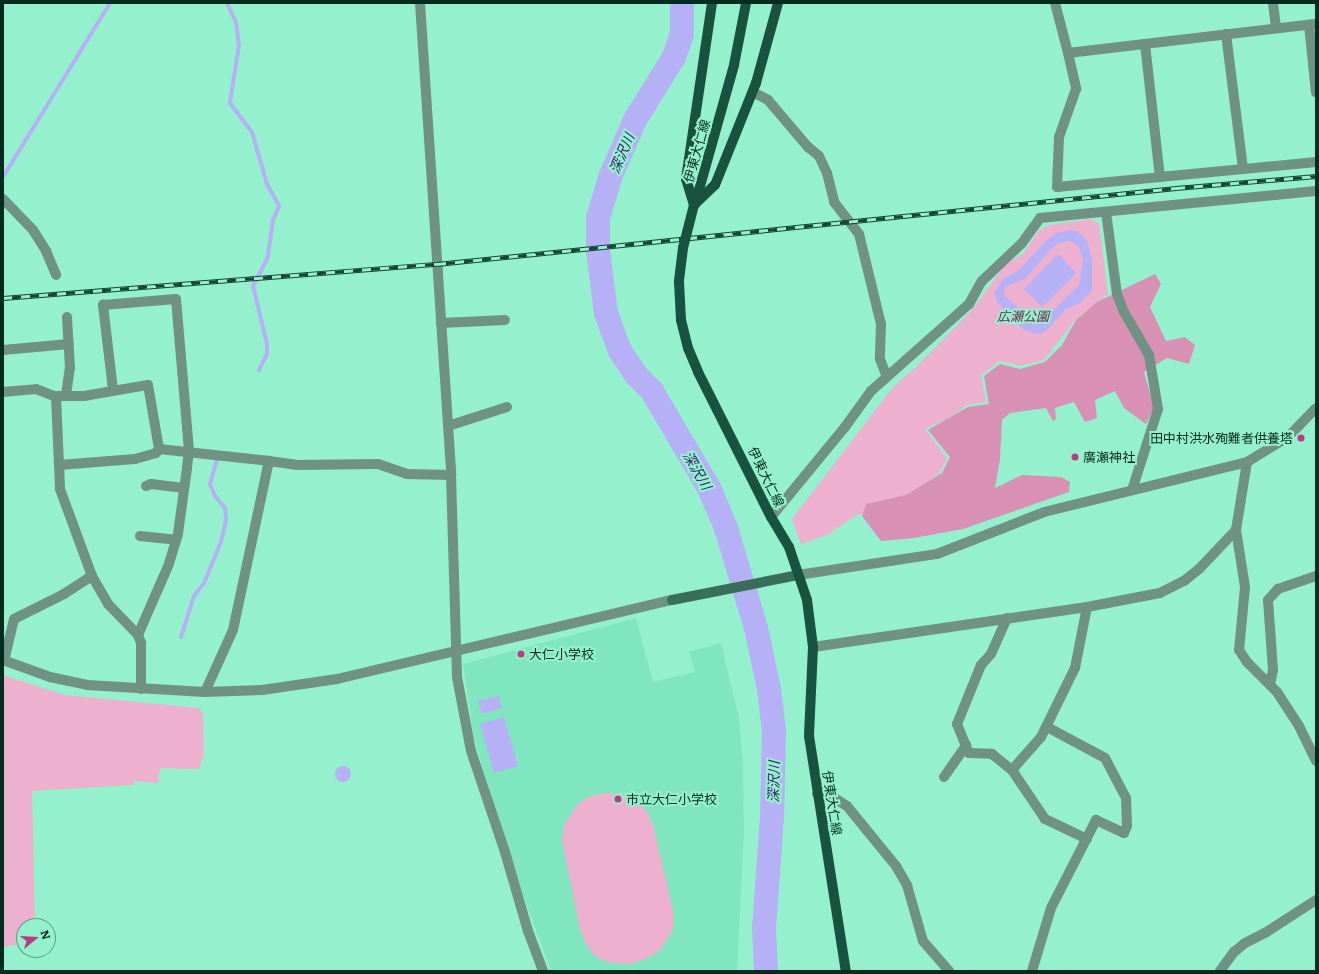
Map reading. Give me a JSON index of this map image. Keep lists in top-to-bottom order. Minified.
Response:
{"streets":{"main road":["伊東大仁線"]},"water":["深沢川"],"parks":["広瀬公園"],"places":["田中村洪水殉難者供養塔","廣瀬神社","大仁小学校","市立大仁小学校"],"north":"right"}
